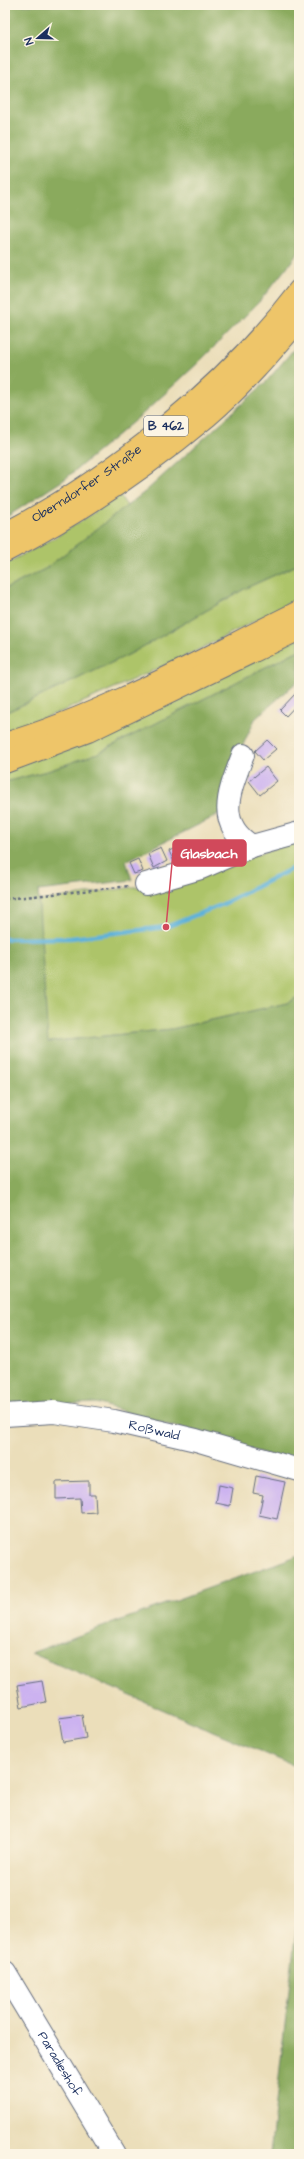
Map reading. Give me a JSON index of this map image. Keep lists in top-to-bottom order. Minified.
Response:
{"streets":{"main road":["B 462","Oberndorfer Straße"],"street":["Roßwald","Paradieshof"]},"places":["Glasbach"],"north":"left"}
